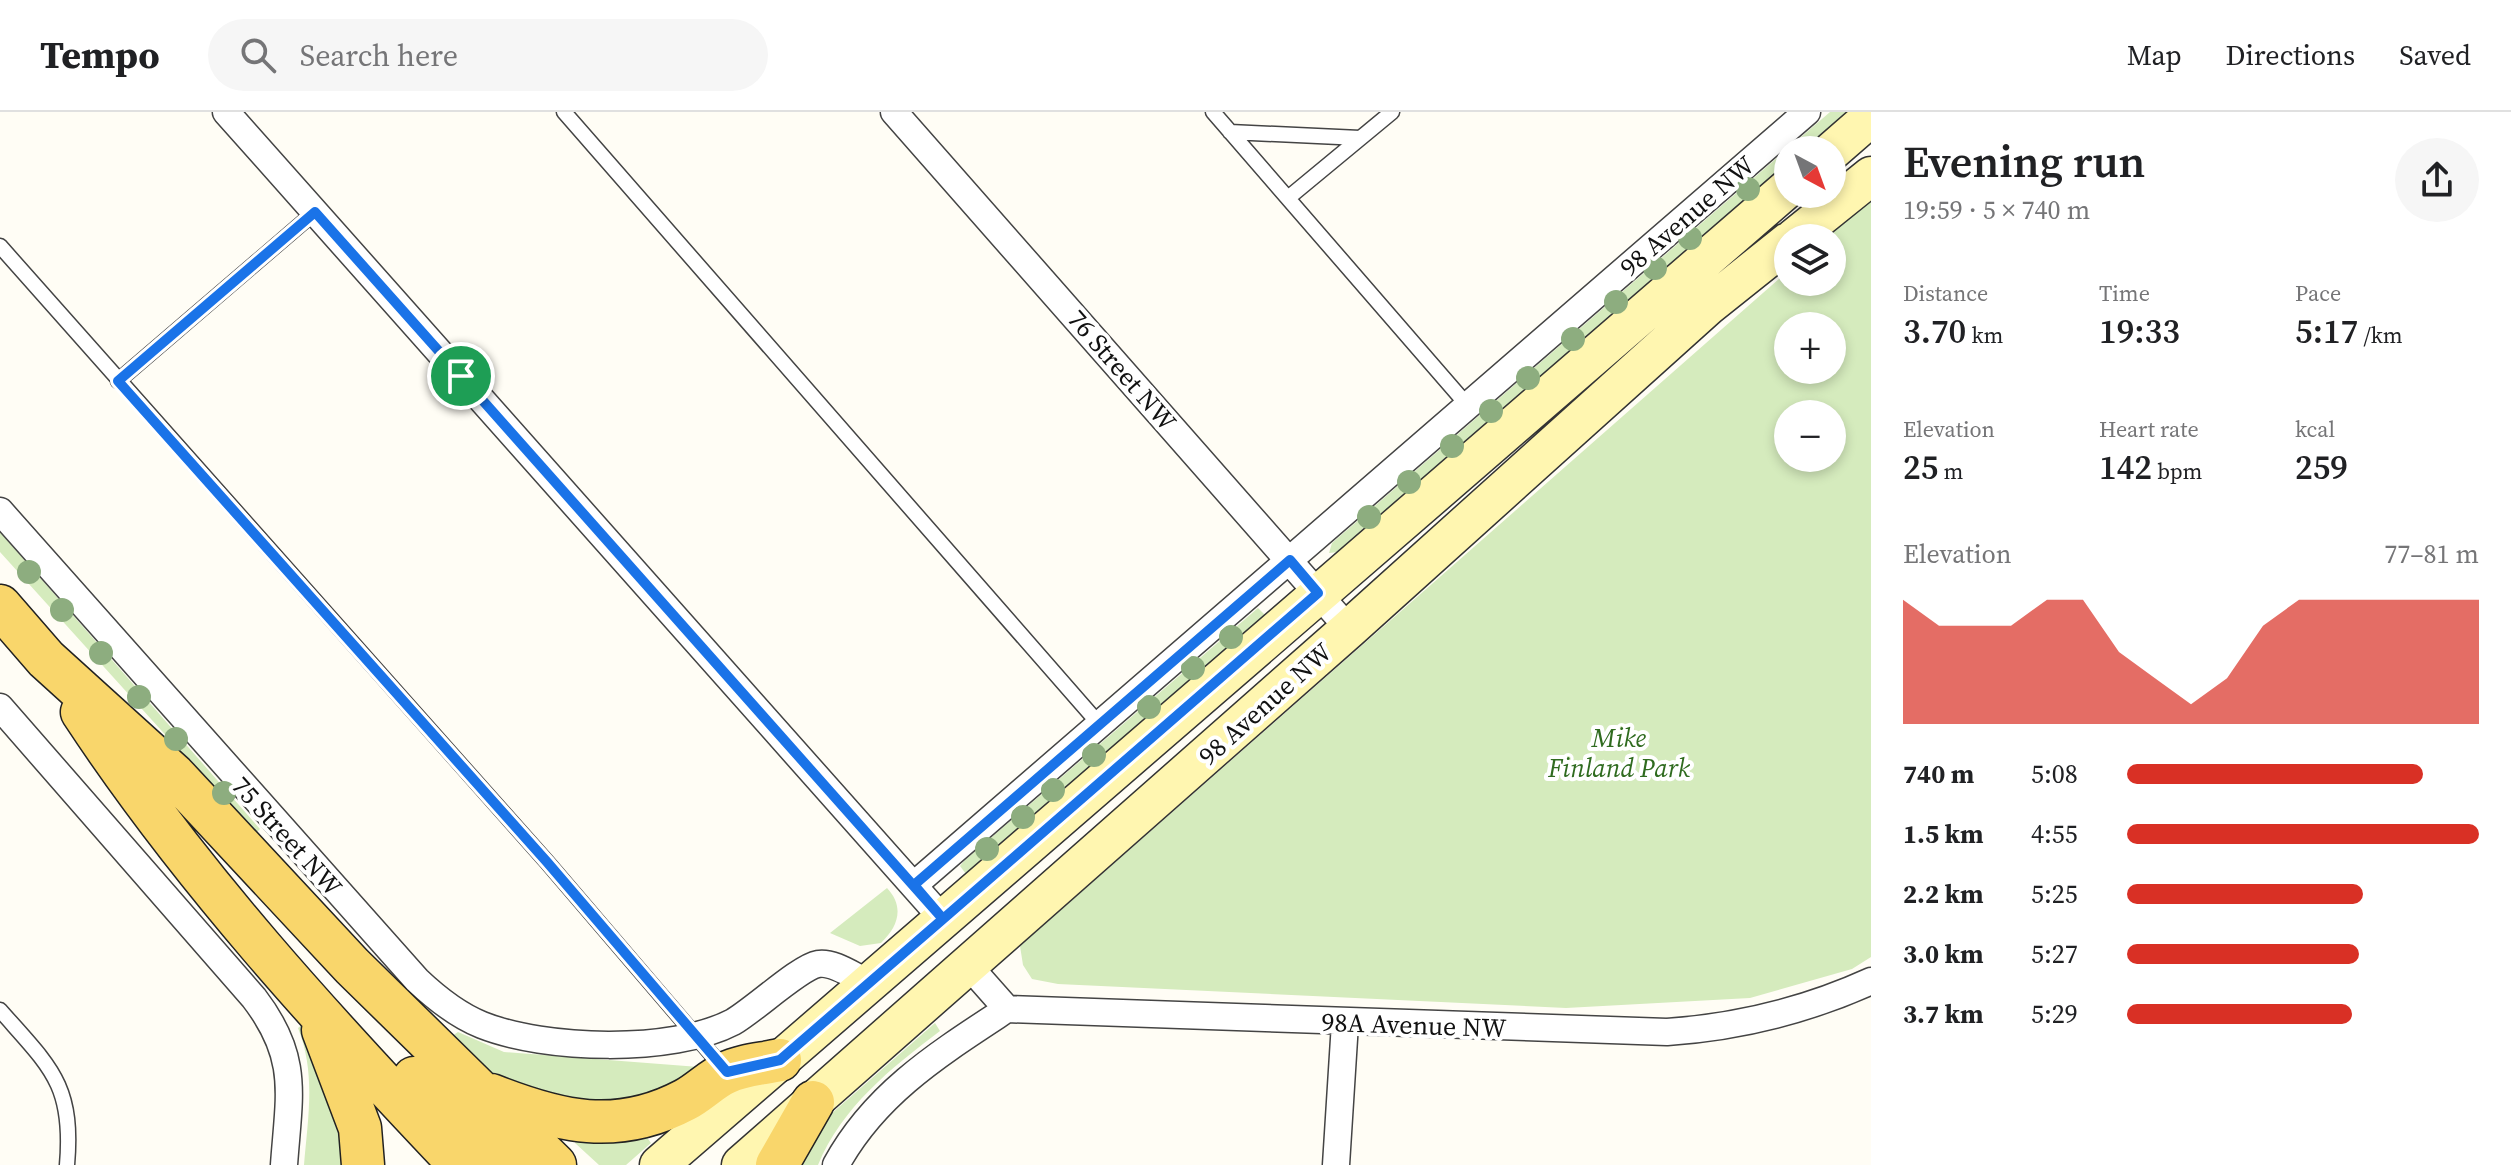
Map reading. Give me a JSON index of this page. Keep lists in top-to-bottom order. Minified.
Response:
{"streets":{"main road":["98 Avenue NW","75 Street NW"],"street":["76 Street NW","98A Avenue NW"]},"crossings":[["98 Avenue NW","76 Street NW"]],"parks":["Mike Finland Park"],"north":"bottom right","page":{"header":"Tempo","search":"Search here","nav":["Map","Directions","Saved"],"heading":["Evening run","19:59 · 5 × 740 m"],"map_buttons":["+","−"],"stats":[["Distance","3.70 km"],["Time","19:33"],["Pace","5:17 /km"],["Elevation","25 m"],["Heart rate","142 bpm"],["kcal","259"]],"chart":["Elevation","77–81 m"],"list":[{"name":"740 m","note":"5:08"},{"name":"1.5 km","note":"4:55"},{"name":"2.2 km","note":"5:25"},{"name":"3.0 km","note":"5:27"},{"name":"3.7 km","note":"5:29"}]}}
